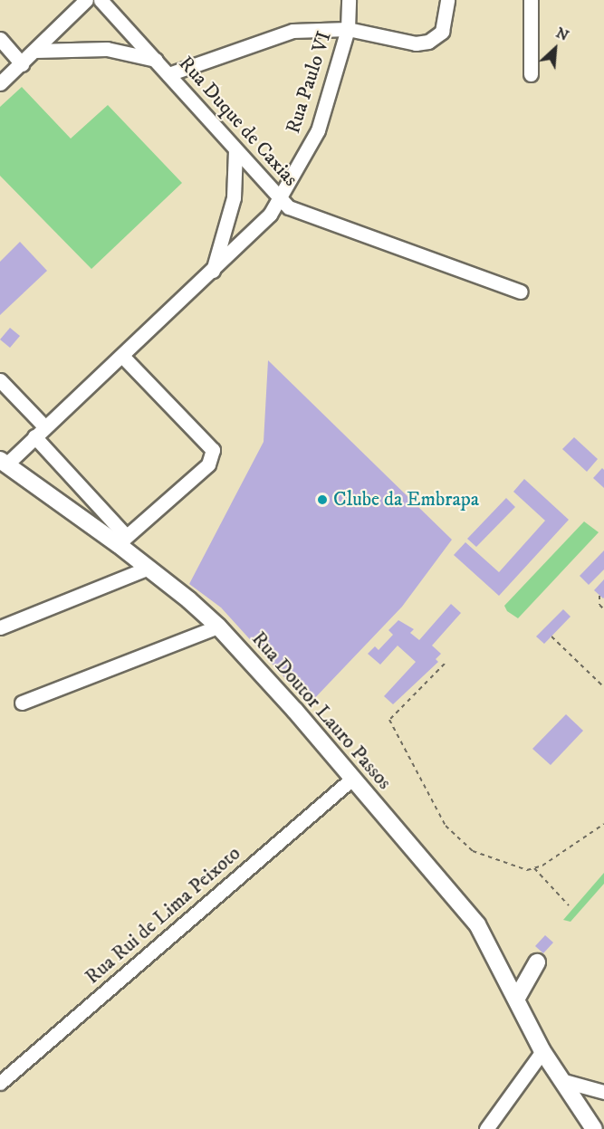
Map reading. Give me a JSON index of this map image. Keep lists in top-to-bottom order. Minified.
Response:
{"streets":{"main road":["Rua Doutor Lauro Passos"],"street":["Rua Paulo VI","Rua Duque de Caxias","Rua Rui de Lima Peixoto"]},"crossings":[["Rua Paulo VI","Rua Duque de Caxias"],["Rua Paulo VI","Rua Doutor Lauro Passos"],["Rua Doutor Lauro Passos","Rua Rui de Lima Peixoto"]],"places":["Clube da Embrapa"],"north":"top right"}
